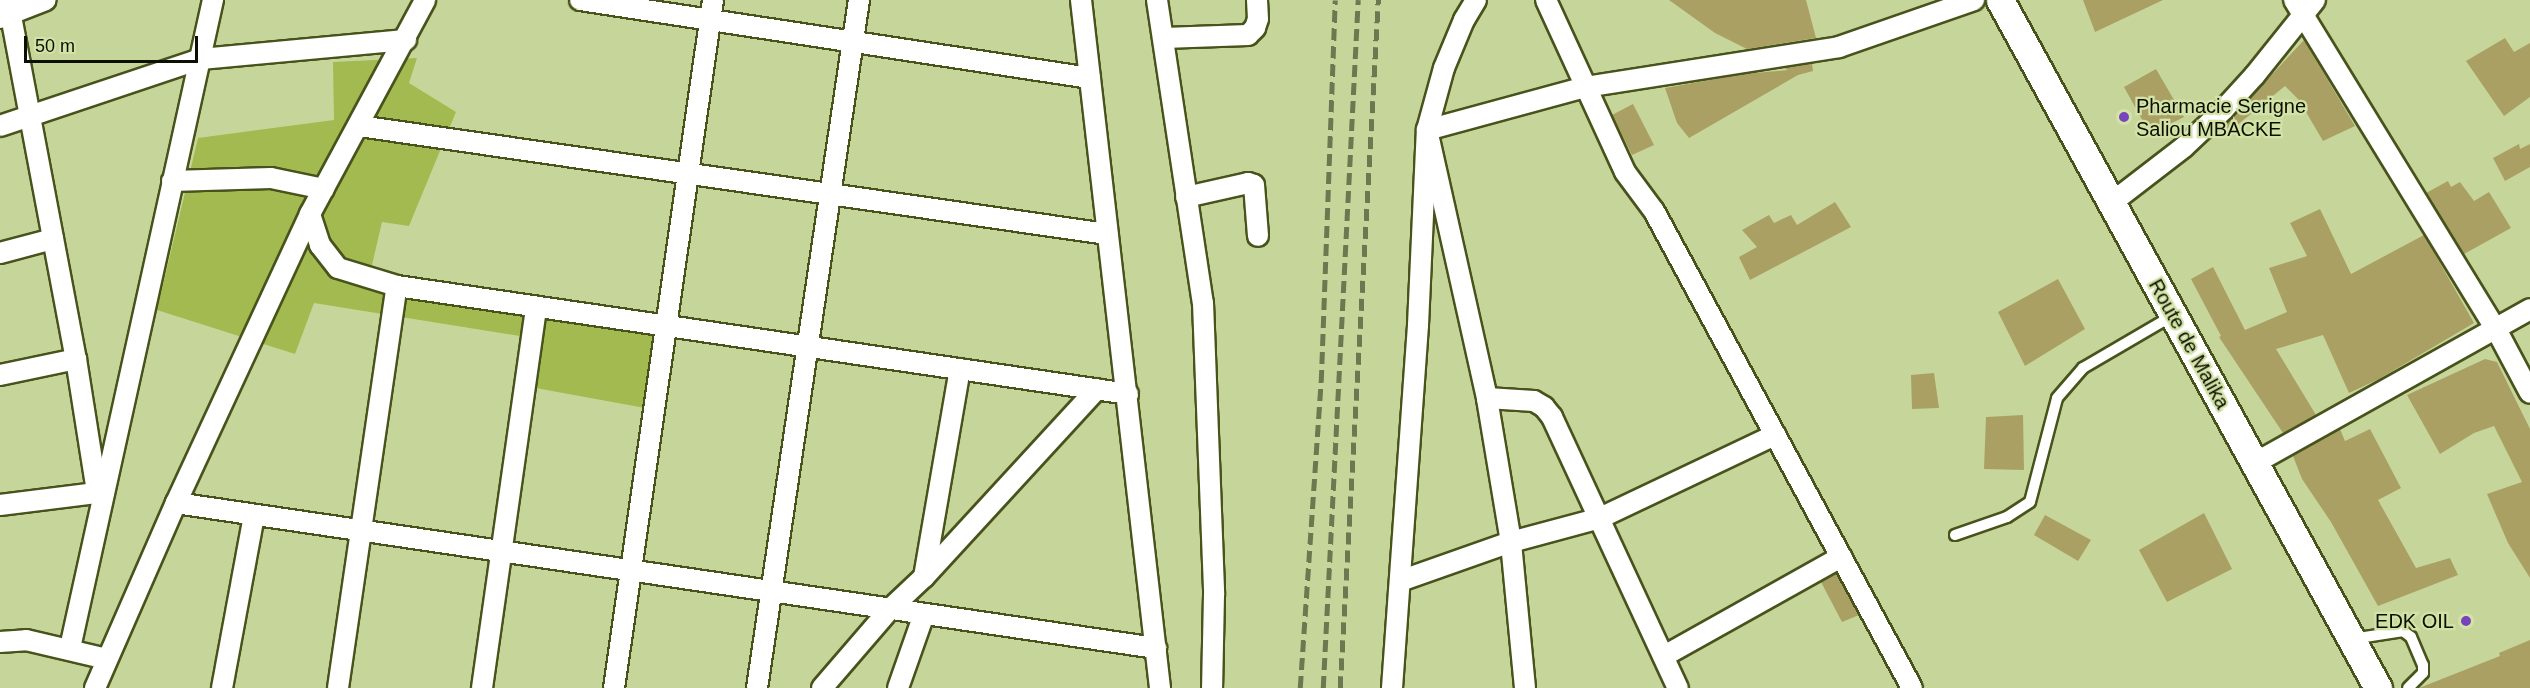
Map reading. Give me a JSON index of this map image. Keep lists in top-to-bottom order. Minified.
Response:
{"streets":{"main road":["Route de Malika"]},"places":["Pharmacie Serigne Saliou MBACKE","EDK OIL"],"scale_bar":"50 m"}
